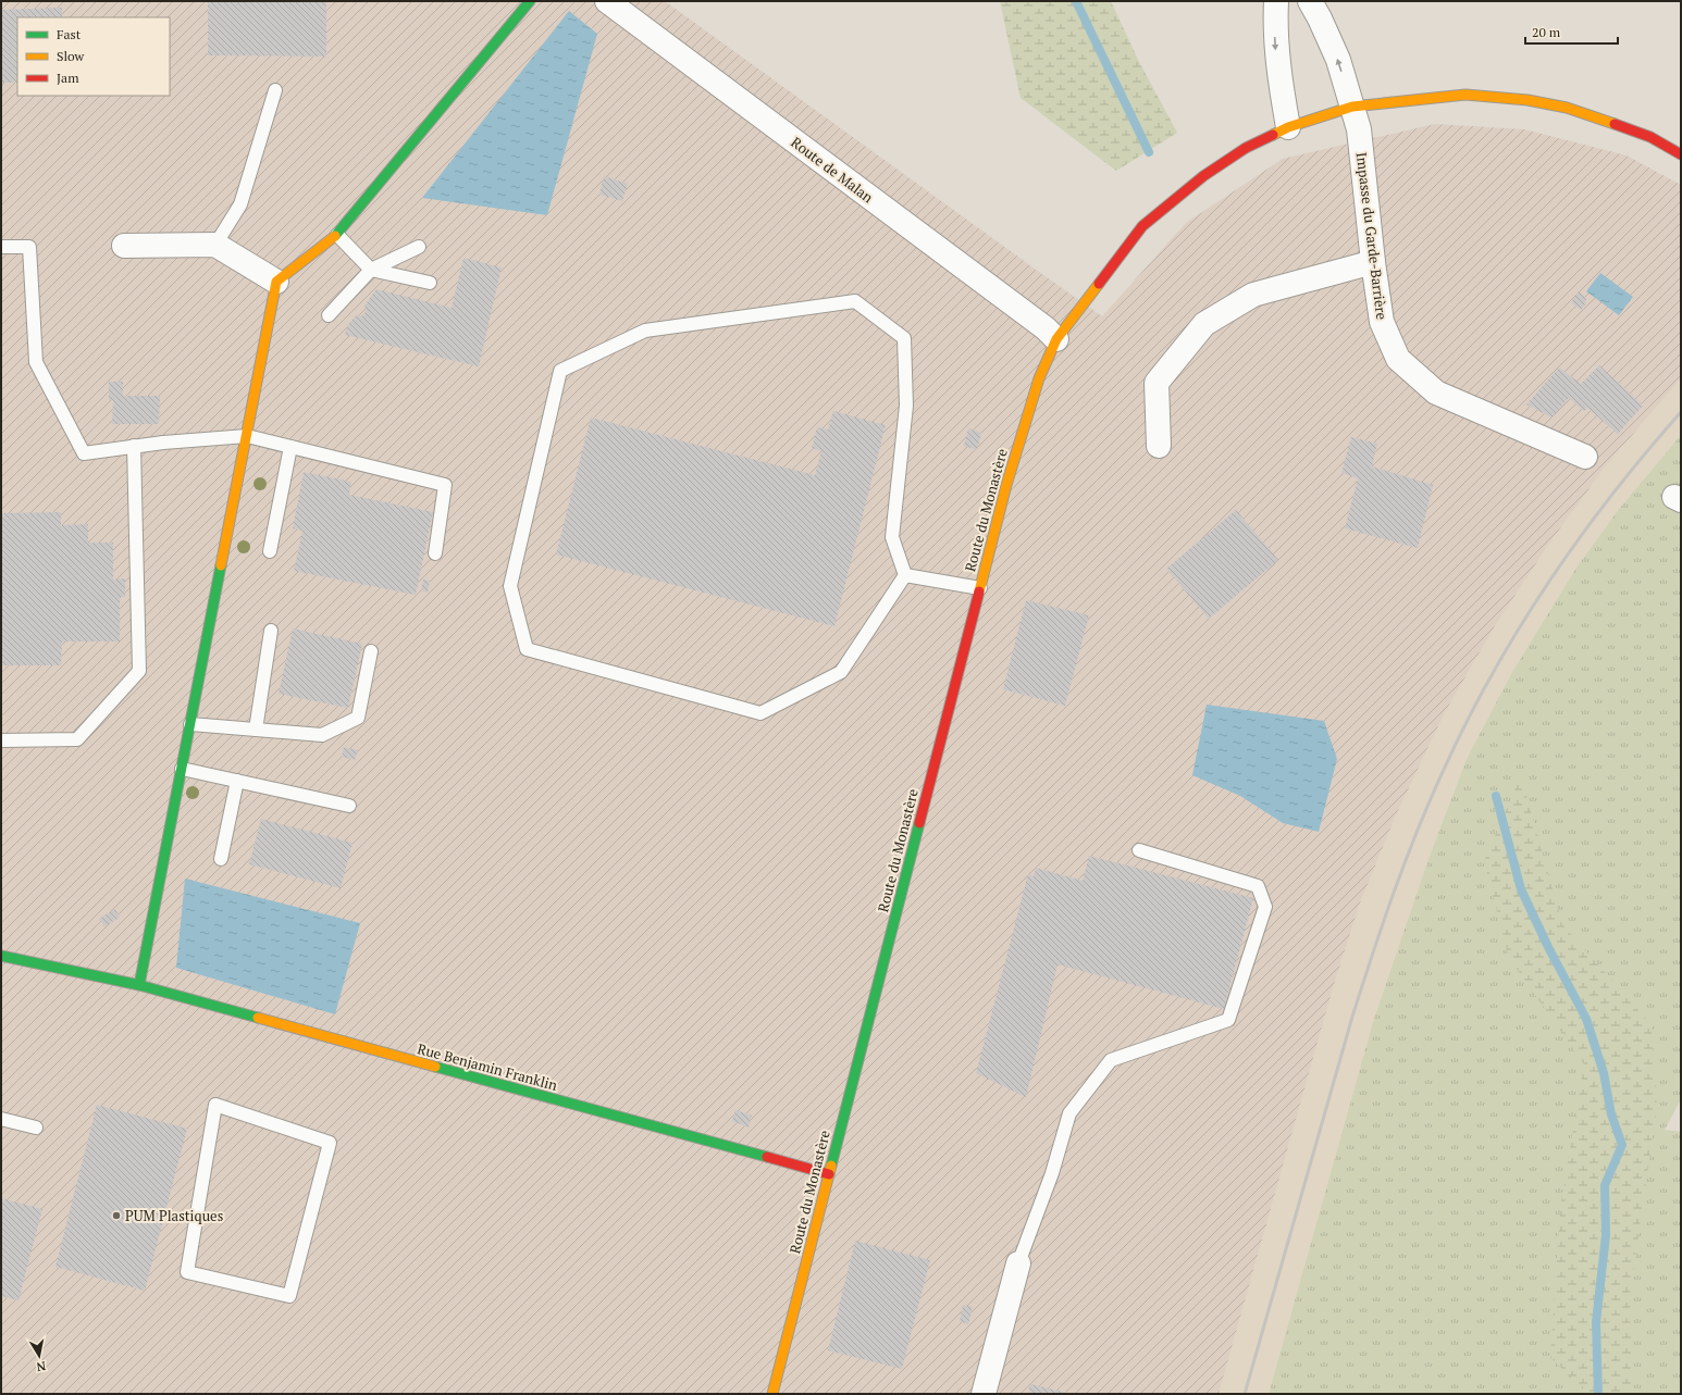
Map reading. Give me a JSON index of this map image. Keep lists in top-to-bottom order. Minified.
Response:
{"streets":{"street":["Route de Malan","Impasse du Garde-Barrière","Route du Monastère","Rue Benjamin Franklin"]},"crossings":[["Route de Malan","Route du Monastère"],["Impasse du Garde-Barrière","Route du Monastère"],["Route du Monastère","Rue Benjamin Franklin"]],"places":["PUM Plastiques"],"legend":["Fast","Slow","Jam"],"scale_bar":"20 m","north":"bottom"}
